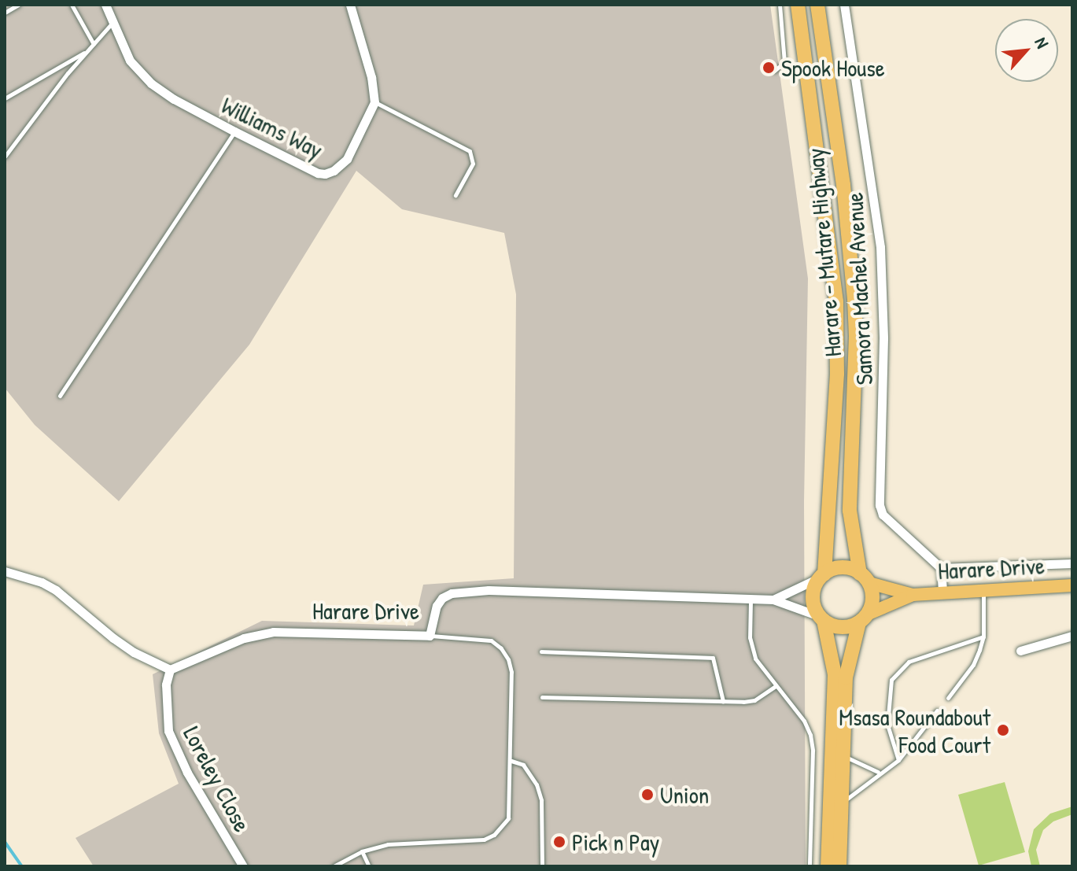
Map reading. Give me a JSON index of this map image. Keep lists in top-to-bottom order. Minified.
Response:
{"streets":{"highway":["Harare - Mutare Highway"],"main road":["Harare Drive"],"street":["Williams Way","Samora Machel Avenue","Loreley Close"]},"crossings":[["Harare - Mutare Highway","Harare Drive"],["Samora Machel Avenue","Harare Drive"],["Harare Drive","Loreley Close"]],"places":["Spook House","Msasa Roundabout Food Court","Union","Pick n Pay"],"north":"top right"}
